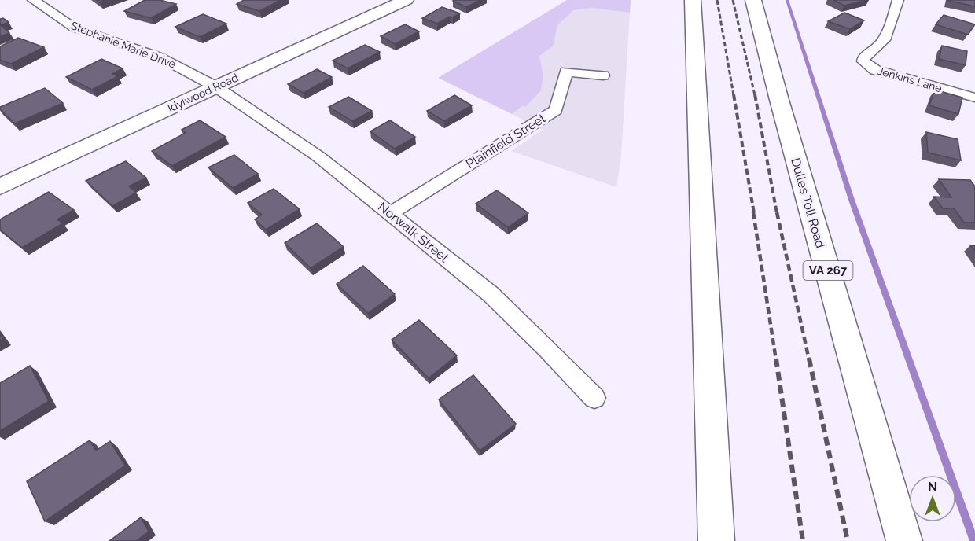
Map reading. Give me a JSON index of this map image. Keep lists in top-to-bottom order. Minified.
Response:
{"streets":{"main road":["Idylwood Road","Dulles Toll Road","VA 267"],"street":["Stephanie Marie Drive","Jenkins Lane","Plainfield Street","Norwalk Street"]},"crossings":[["Stephanie Marie Drive","Idylwood Road"],["Stephanie Marie Drive","Norwalk Street"],["Idylwood Road","Norwalk Street"],["Plainfield Street","Norwalk Street"]],"north":"top"}
